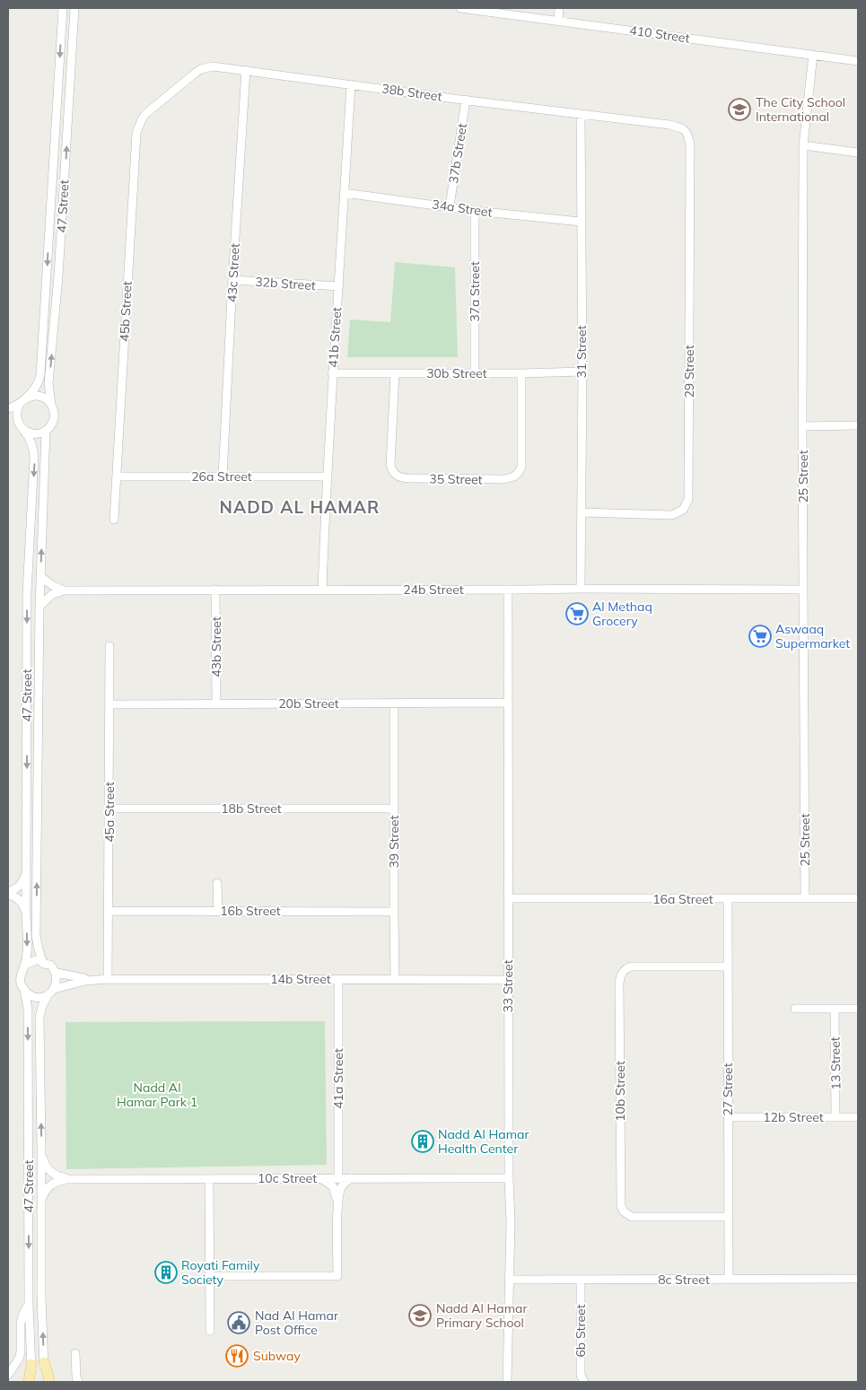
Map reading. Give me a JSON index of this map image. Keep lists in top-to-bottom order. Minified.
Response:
{"streets":{"street":["410 Street","38b Street","37b Street","47 Street","34a Street","43c Street","32b Street","37a Street","45b Street","41b Street","31 Street","29 Street","30b Street","26a Street","25 Street","35 Street","24b Street","43b Street","20b Street","18b Street","45a Street","39 Street","16a Street","16b Street","14b Street","33 Street","13 Street","41a Street","27 Street","10b Street","12b Street","10c Street","8c Street","6b Street"]},"crossings":[["410 Street","25 Street"],["38b Street","37b Street"],["38b Street","43c Street"],["38b Street","45b Street"],["38b Street","41b Street"],["38b Street","31 Street"],["38b Street","29 Street"],["37b Street","34a Street"],["47 Street","24b Street"],["47 Street","14b Street"],["47 Street","10c Street"],["34a Street","37a Street"],["34a Street","41b Street"],["34a Street","31 Street"],["43c Street","32b Street"],["43c Street","26a Street"],["32b Street","41b Street"],["37a Street","30b Street"],["45b Street","26a Street"],["41b Street","30b Street"],["41b Street","26a Street"],["41b Street","24b Street"],["31 Street","29 Street"],["31 Street","30b Street"],["31 Street","24b Street"],["30b Street","35 Street"],["25 Street","24b Street"],["25 Street","16a Street"],["24b Street","43b Street"],["24b Street","33 Street"],["43b Street","20b Street"],["20b Street","45a Street"],["20b Street","39 Street"],["20b Street","33 Street"],["18b Street","45a Street"],["18b Street","39 Street"],["45a Street","16b Street"],["45a Street","14b Street"],["39 Street","16b Street"],["39 Street","14b Street"],["16a Street","33 Street"],["16a Street","27 Street"],["14b Street","33 Street"],["14b Street","41a Street"],["33 Street","10c Street"],["33 Street","8c Street"],["13 Street","12b Street"],["41a Street","10c Street"],["27 Street","10b Street"],["27 Street","12b Street"],["27 Street","8c Street"],["8c Street","6b Street"]],"districts":["NADD AL HAMAR"],"parks":["Nadd Al Hamar Park 1"],"places":{"school or university":["The City School International","Nadd Al Hamar Primary School"],"supermarket":["Al Methaq Grocery","Aswaaq Supermarket"],"building":["Nadd Al Hamar Health Center","Royati Family Society"],"public building":["Nad Al Hamar Post Office"],"restaurant":["Subway"]}}
